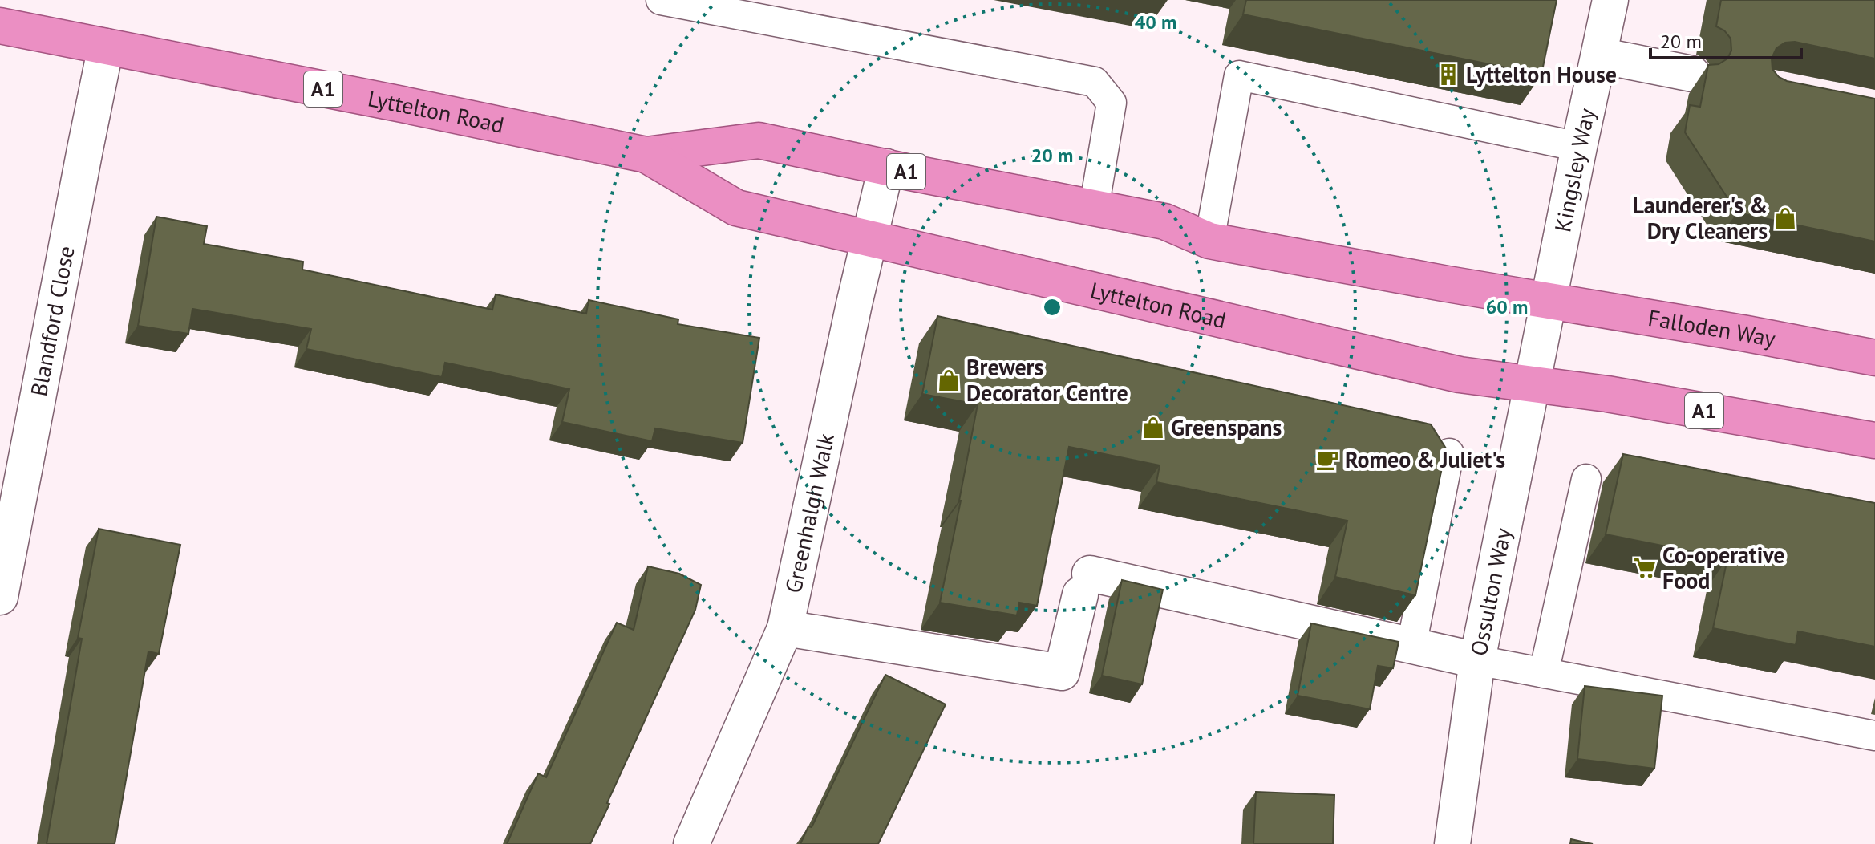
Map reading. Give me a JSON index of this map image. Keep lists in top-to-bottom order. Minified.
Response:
{"streets":{"highway":["A1","Lyttelton Road","Falloden Way"],"street":["Kingsley Way","Blandford Close","Greenhalgh Walk","Ossulton Way"]},"crossings":[["A1","Lyttelton Road"],["A1","Ossulton Way"],["Lyttelton Road","Kingsley Way"],["Lyttelton Road","Blandford Close"],["Lyttelton Road","Falloden Way"],["Lyttelton Road","Greenhalgh Walk"],["Lyttelton Road","Ossulton Way"],["Kingsley Way","Falloden Way"],["Kingsley Way","Ossulton Way"]],"places":{"building":["Lyttelton House"],"shop":["Launderer's & Dry Cleaners","Brewers Decorator Centre","Greenspans"],"cafe":["Romeo & Juliet's"],"supermarket":["Co-operative Food"]},"scale_bar":"20 m","rings":["40 m","20 m","60 m"]}
